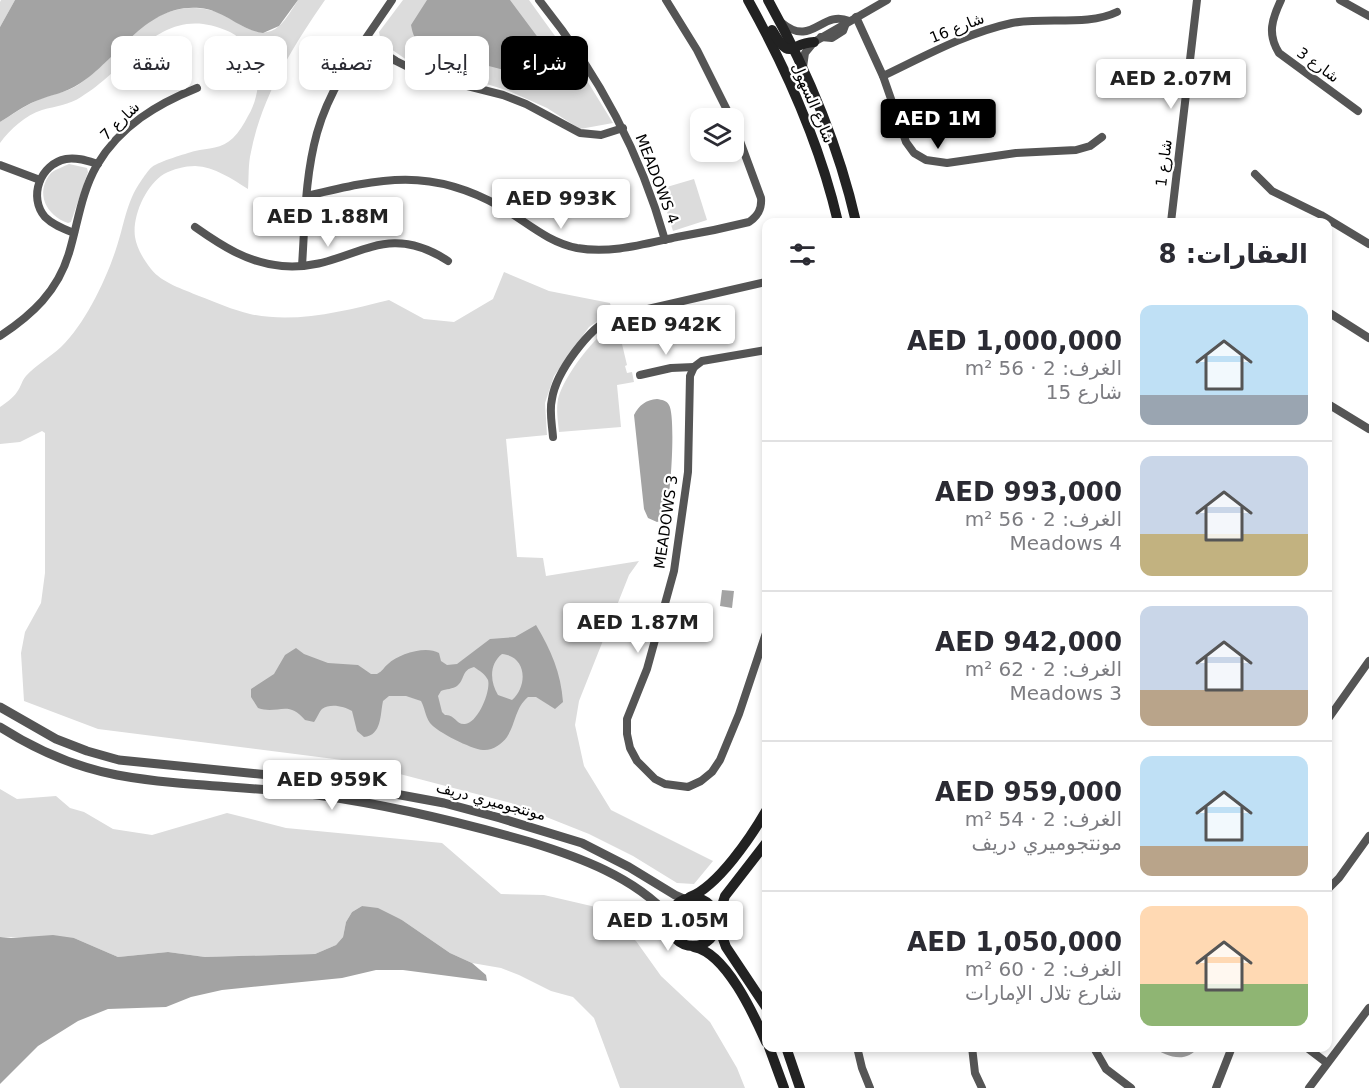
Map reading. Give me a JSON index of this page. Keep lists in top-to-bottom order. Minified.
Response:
{"streets":{"main road":["شارع السهول"],"street":["شارع 16","شارع 3","شارع 7","شارع 1","MEADOWS 4","MEADOWS 3","مونتجوميري دريف"]},"page":{"chip":["شراء","إيجار","تصفية","جديد","شقة"],"price":["AED 2.07M","AED 1M","AED 993K","AED 1.88M","AED 942K","AED 1.87M","AED 959K","AED 1.05M"],"heading":"العقارات: 8","list":[{"name":"AED 1,000,000","note":"الغرف: 2 · 56 m² · شارع 15"},{"name":"AED 993,000","note":"الغرف: 2 · 56 m² · Meadows 4"},{"name":"AED 942,000","note":"الغرف: 2 · 62 m² · Meadows 3"},{"name":"AED 959,000","note":"الغرف: 2 · 54 m² · مونتجوميري دريف"},{"name":"AED 1,050,000","note":"الغرف: 2 · 60 m² · شارع تلال الإمارات"}]}}
